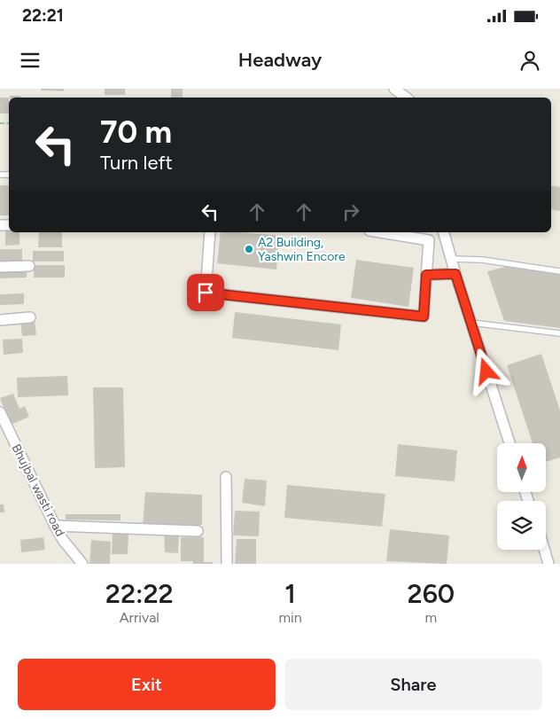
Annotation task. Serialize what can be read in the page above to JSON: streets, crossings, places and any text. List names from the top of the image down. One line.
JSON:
{"streets":{"street":["Bhujbal wasti road"]},"places":["A2 Building, Yashwin Encore"],"north":"top","page":{"status":"22:21","header":"Headway","turn":["70 m","Turn left"],"eta":["22:22","Arrival","1","min","260","m"],"buttons":["Exit","Share"]}}
